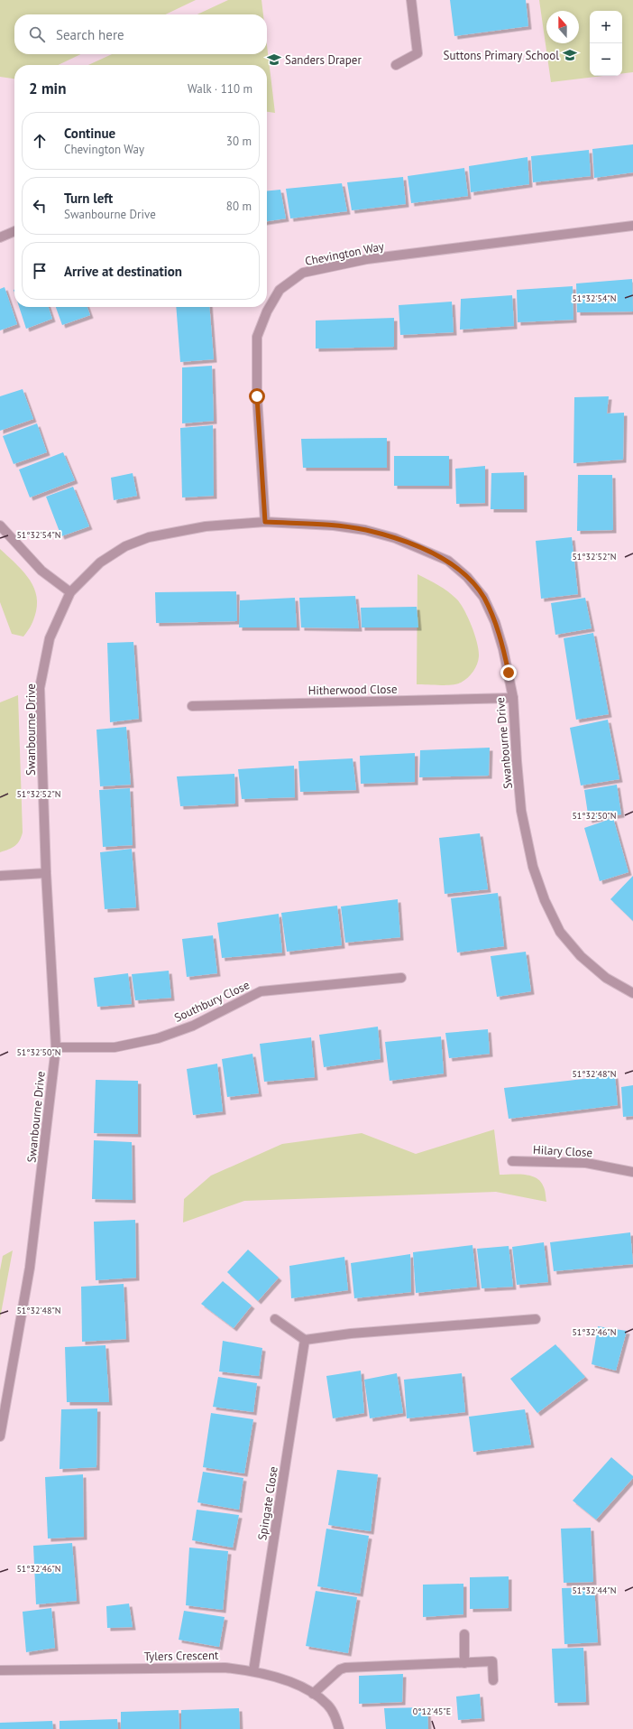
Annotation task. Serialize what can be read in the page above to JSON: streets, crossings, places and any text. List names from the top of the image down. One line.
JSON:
{"streets":{"street":["Chevington Way","Hitherwood Close","Swanbourne Drive","Southbury Close","Hilary Close","Spingate Close","Tylers Crescent"]},"crossings":[["Chevington Way","Swanbourne Drive"],["Hitherwood Close","Swanbourne Drive"],["Swanbourne Drive","Southbury Close"],["Spingate Close","Tylers Crescent"]],"places":{"school or university":["Suttons Primary School","Sanders Draper"]},"north":"top","page":{"map_buttons":["+","−"],"search":"Search here","heading":["2 min","Walk · 110 m"],"list":[["Continue","Chevington Way","30 m"],["Turn left","Swanbourne Drive","80 m"],"Arrive at destination"]},"coordinates":["51°32'54\"N","51°32'52\"N","51°32'50\"N","51°32'48\"N","51°32'46\"N","51°32'44\"N","0°12'45\"E"]}
